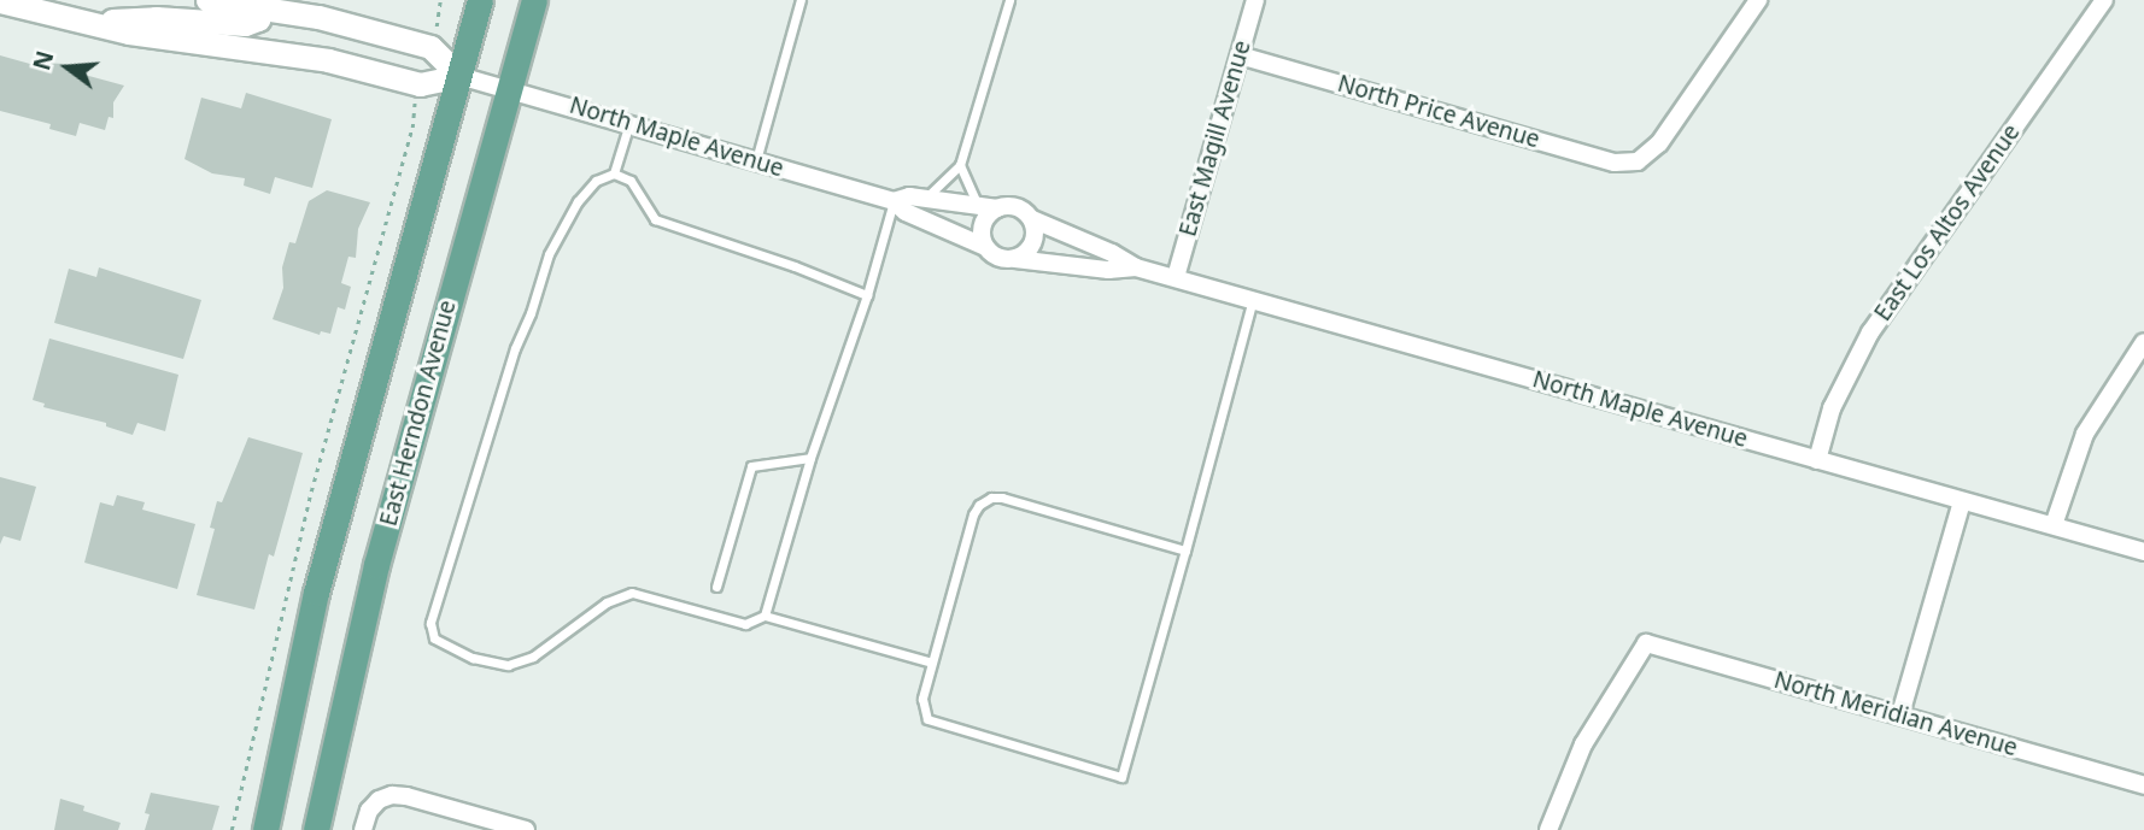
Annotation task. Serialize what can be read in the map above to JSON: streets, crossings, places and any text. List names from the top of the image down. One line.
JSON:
{"streets":{"main road":["East Herndon Avenue"],"street":["North Price Avenue","North Maple Avenue","East Magill Avenue","East Los Altos Avenue","North Meridian Avenue"]},"crossings":[["North Price Avenue","East Magill Avenue"],["North Maple Avenue","East Magill Avenue"],["North Maple Avenue","East Los Altos Avenue"],["North Maple Avenue","East Herndon Avenue"]],"north":"left"}
